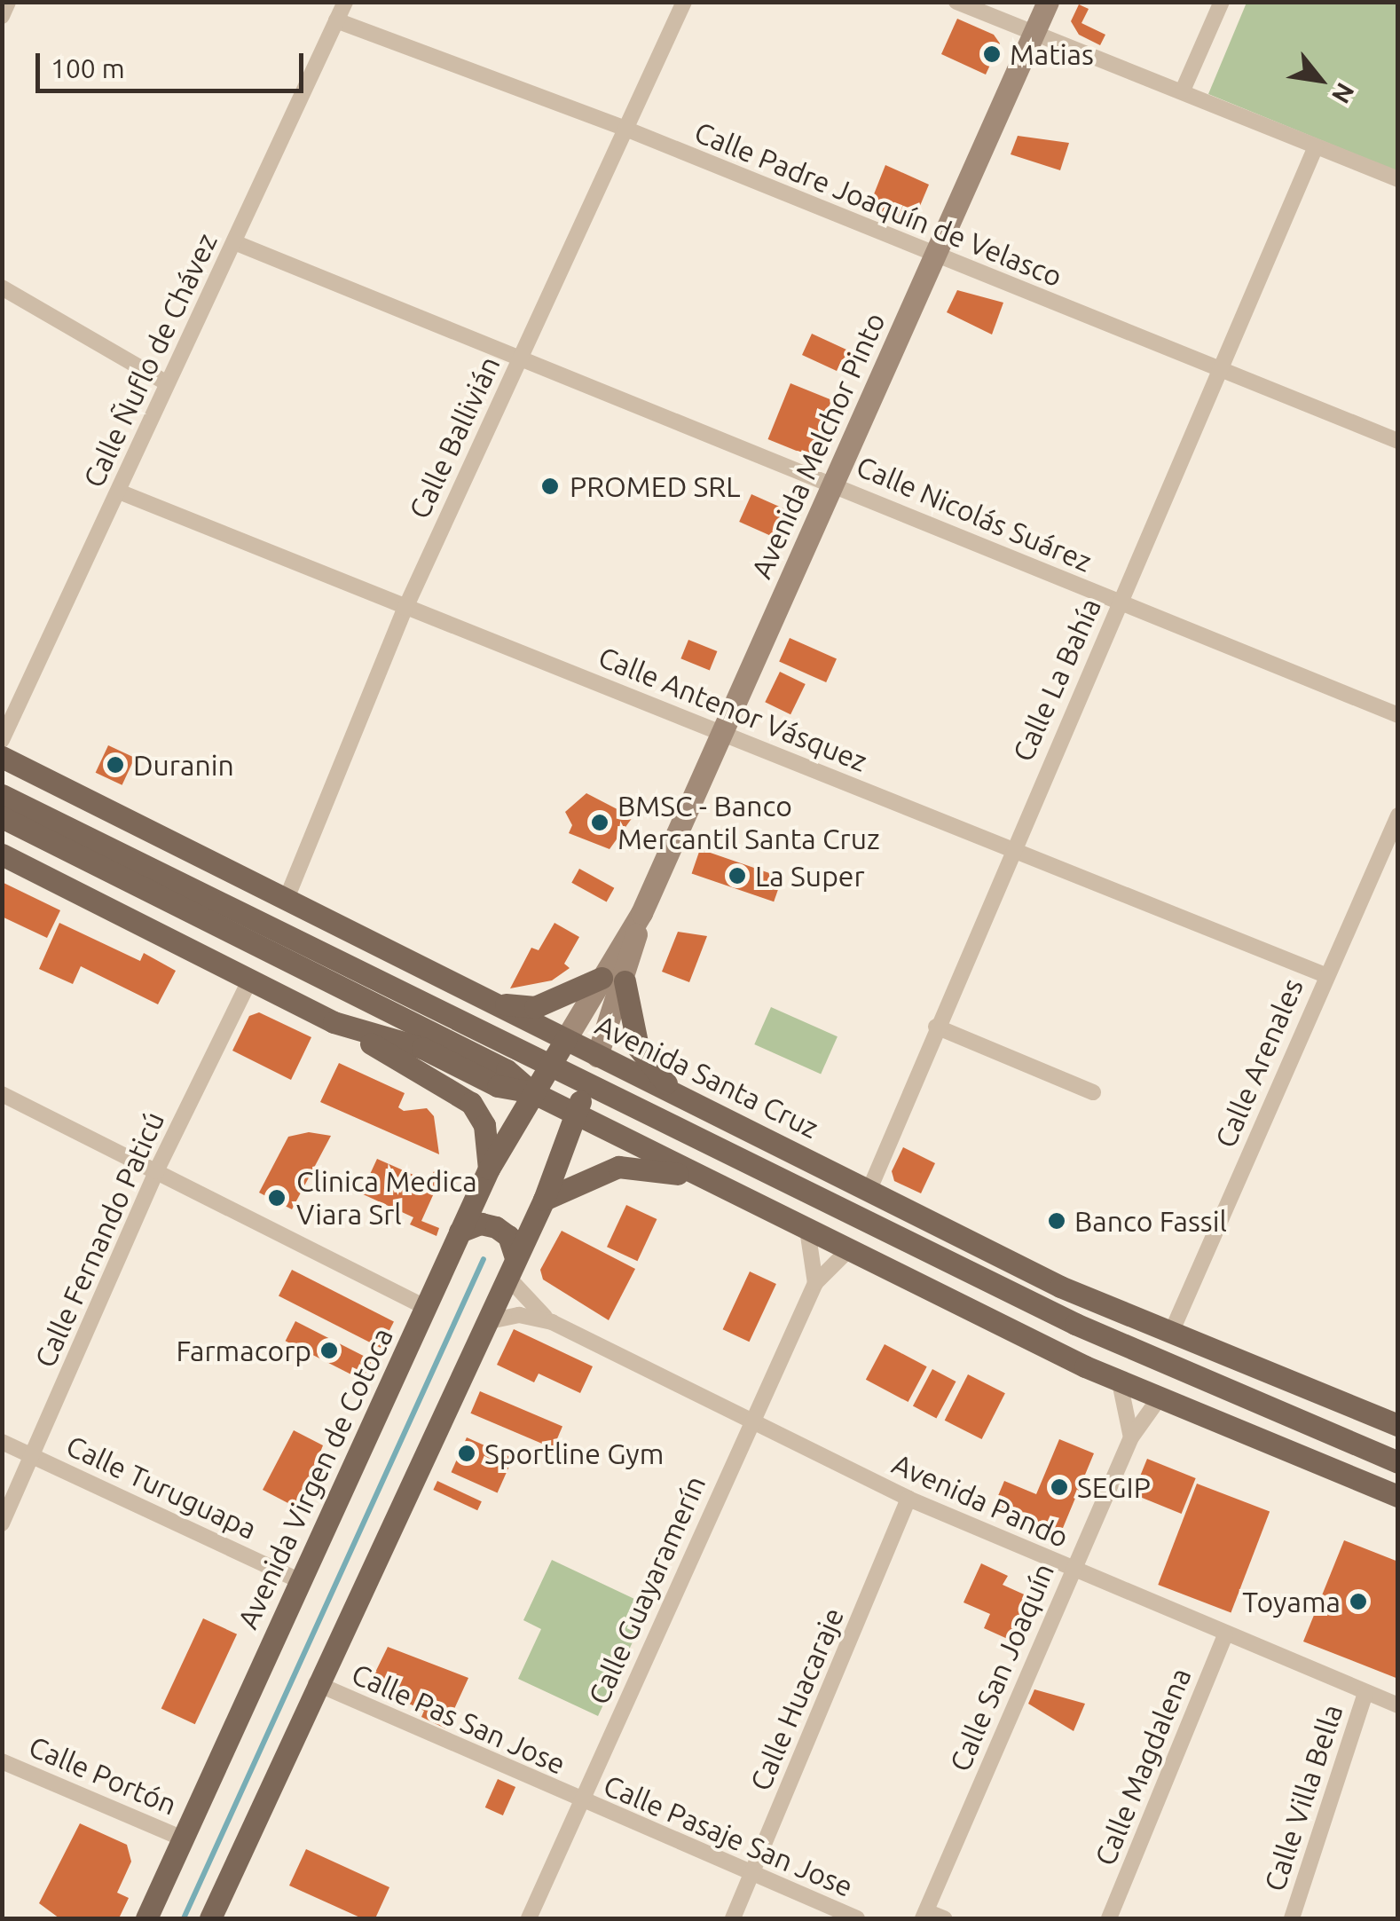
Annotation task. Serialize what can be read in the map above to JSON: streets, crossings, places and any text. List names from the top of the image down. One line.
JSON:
{"streets":{"main road":["Avenida Melchor Pinto","Avenida Santa Cruz","Avenida Virgen de Cotoca"],"street":["Calle Padre Joaquín de Velasco","Calle Ñuflo de Chávez","Calle Ballivián","Calle Nicolás Suárez","Calle La Bahía","Calle Antenor Vásquez","Calle Arenales","Calle Fernando Paticú","Calle Turuguapa","Avenida Pando","Calle Guayaramerín","Calle San Joaquín","Calle Huacaraje","Calle Pas San Jose","Calle Magdalena","Calle Portón","Calle Villa Bella","Calle Pasaje San Jose"]},"crossings":[["Calle Padre Joaquín de Velasco","Calle Ñuflo de Chávez"],["Calle Padre Joaquín de Velasco","Calle Ballivián"],["Calle Padre Joaquín de Velasco","Avenida Melchor Pinto"],["Calle Padre Joaquín de Velasco","Calle La Bahía"],["Calle Ñuflo de Chávez","Calle Nicolás Suárez"],["Calle Ñuflo de Chávez","Calle Antenor Vásquez"],["Calle Ballivián","Calle Nicolás Suárez"],["Calle Ballivián","Calle Antenor Vásquez"],["Calle Ballivián","Avenida Santa Cruz"],["Avenida Melchor Pinto","Calle Nicolás Suárez"],["Avenida Melchor Pinto","Calle Antenor Vásquez"],["Avenida Melchor Pinto","Avenida Santa Cruz"],["Avenida Melchor Pinto","Avenida Virgen de Cotoca"],["Calle Nicolás Suárez","Calle La Bahía"],["Calle La Bahía","Calle Antenor Vásquez"],["Calle La Bahía","Avenida Santa Cruz"],["Calle Antenor Vásquez","Calle Arenales"],["Calle Arenales","Avenida Santa Cruz"],["Calle Fernando Paticú","Calle Turuguapa"],["Avenida Virgen de Cotoca","Calle Turuguapa"],["Avenida Virgen de Cotoca","Calle Portón"],["Avenida Pando","Calle Guayaramerín"],["Avenida Pando","Calle San Joaquín"],["Avenida Pando","Calle Huacaraje"],["Avenida Pando","Calle Magdalena"],["Avenida Pando","Calle Villa Bella"],["Calle Guayaramerín","Calle Pas San Jose"],["Calle Guayaramerín","Calle Pasaje San Jose"],["Calle Huacaraje","Calle Pasaje San Jose"],["Calle Pas San Jose","Calle Pasaje San Jose"]],"places":["Matias","PROMED SRL","Duranin","BMSC - Banco Mercantil Santa Cruz","La Super","Clinica Medica Viara Srl","Banco Fassil","Farmacorp","Sportline Gym","SEGIP","Toyama"],"scale_bar":"100 m","north":"bottom right"}
